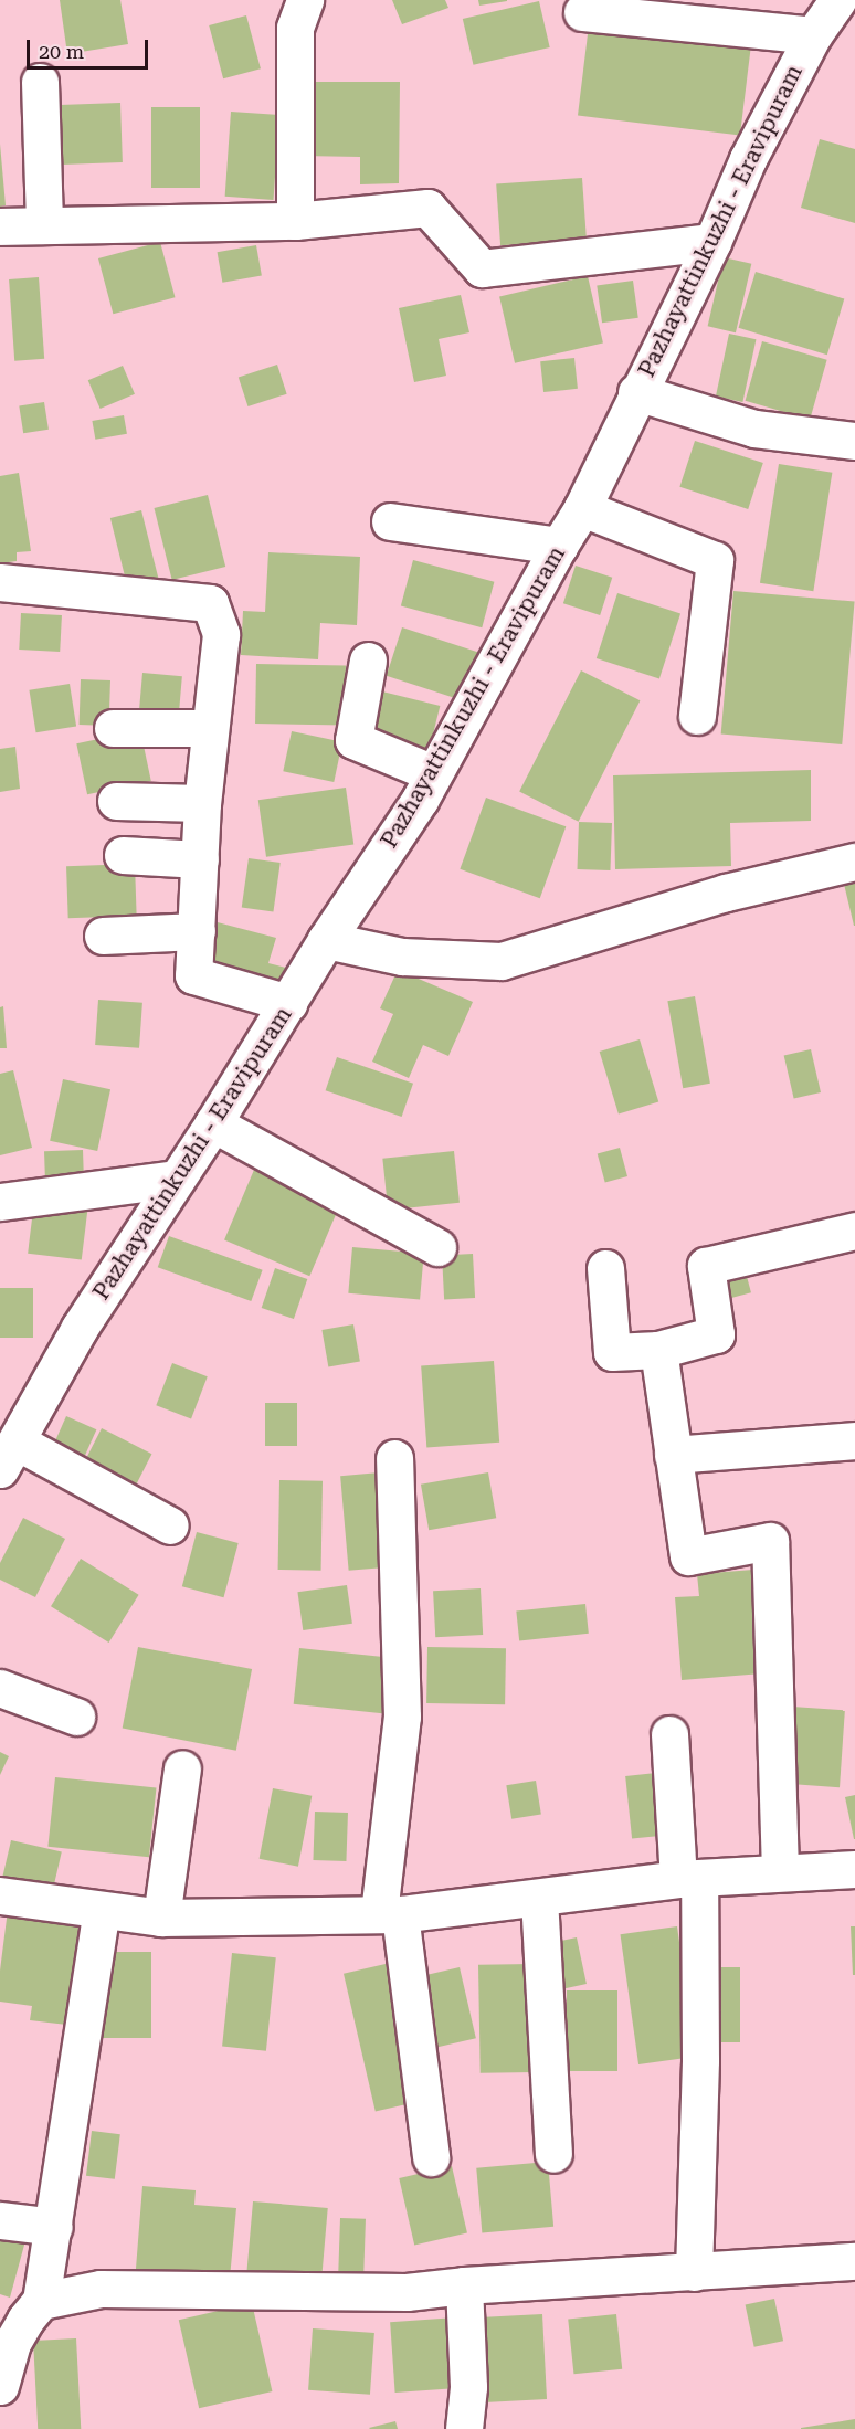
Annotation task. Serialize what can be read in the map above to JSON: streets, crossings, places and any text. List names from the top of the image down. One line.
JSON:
{"streets":{"street":["Pazhayattinkuzhi - Eravipuram"]},"scale_bar":"20 m"}
